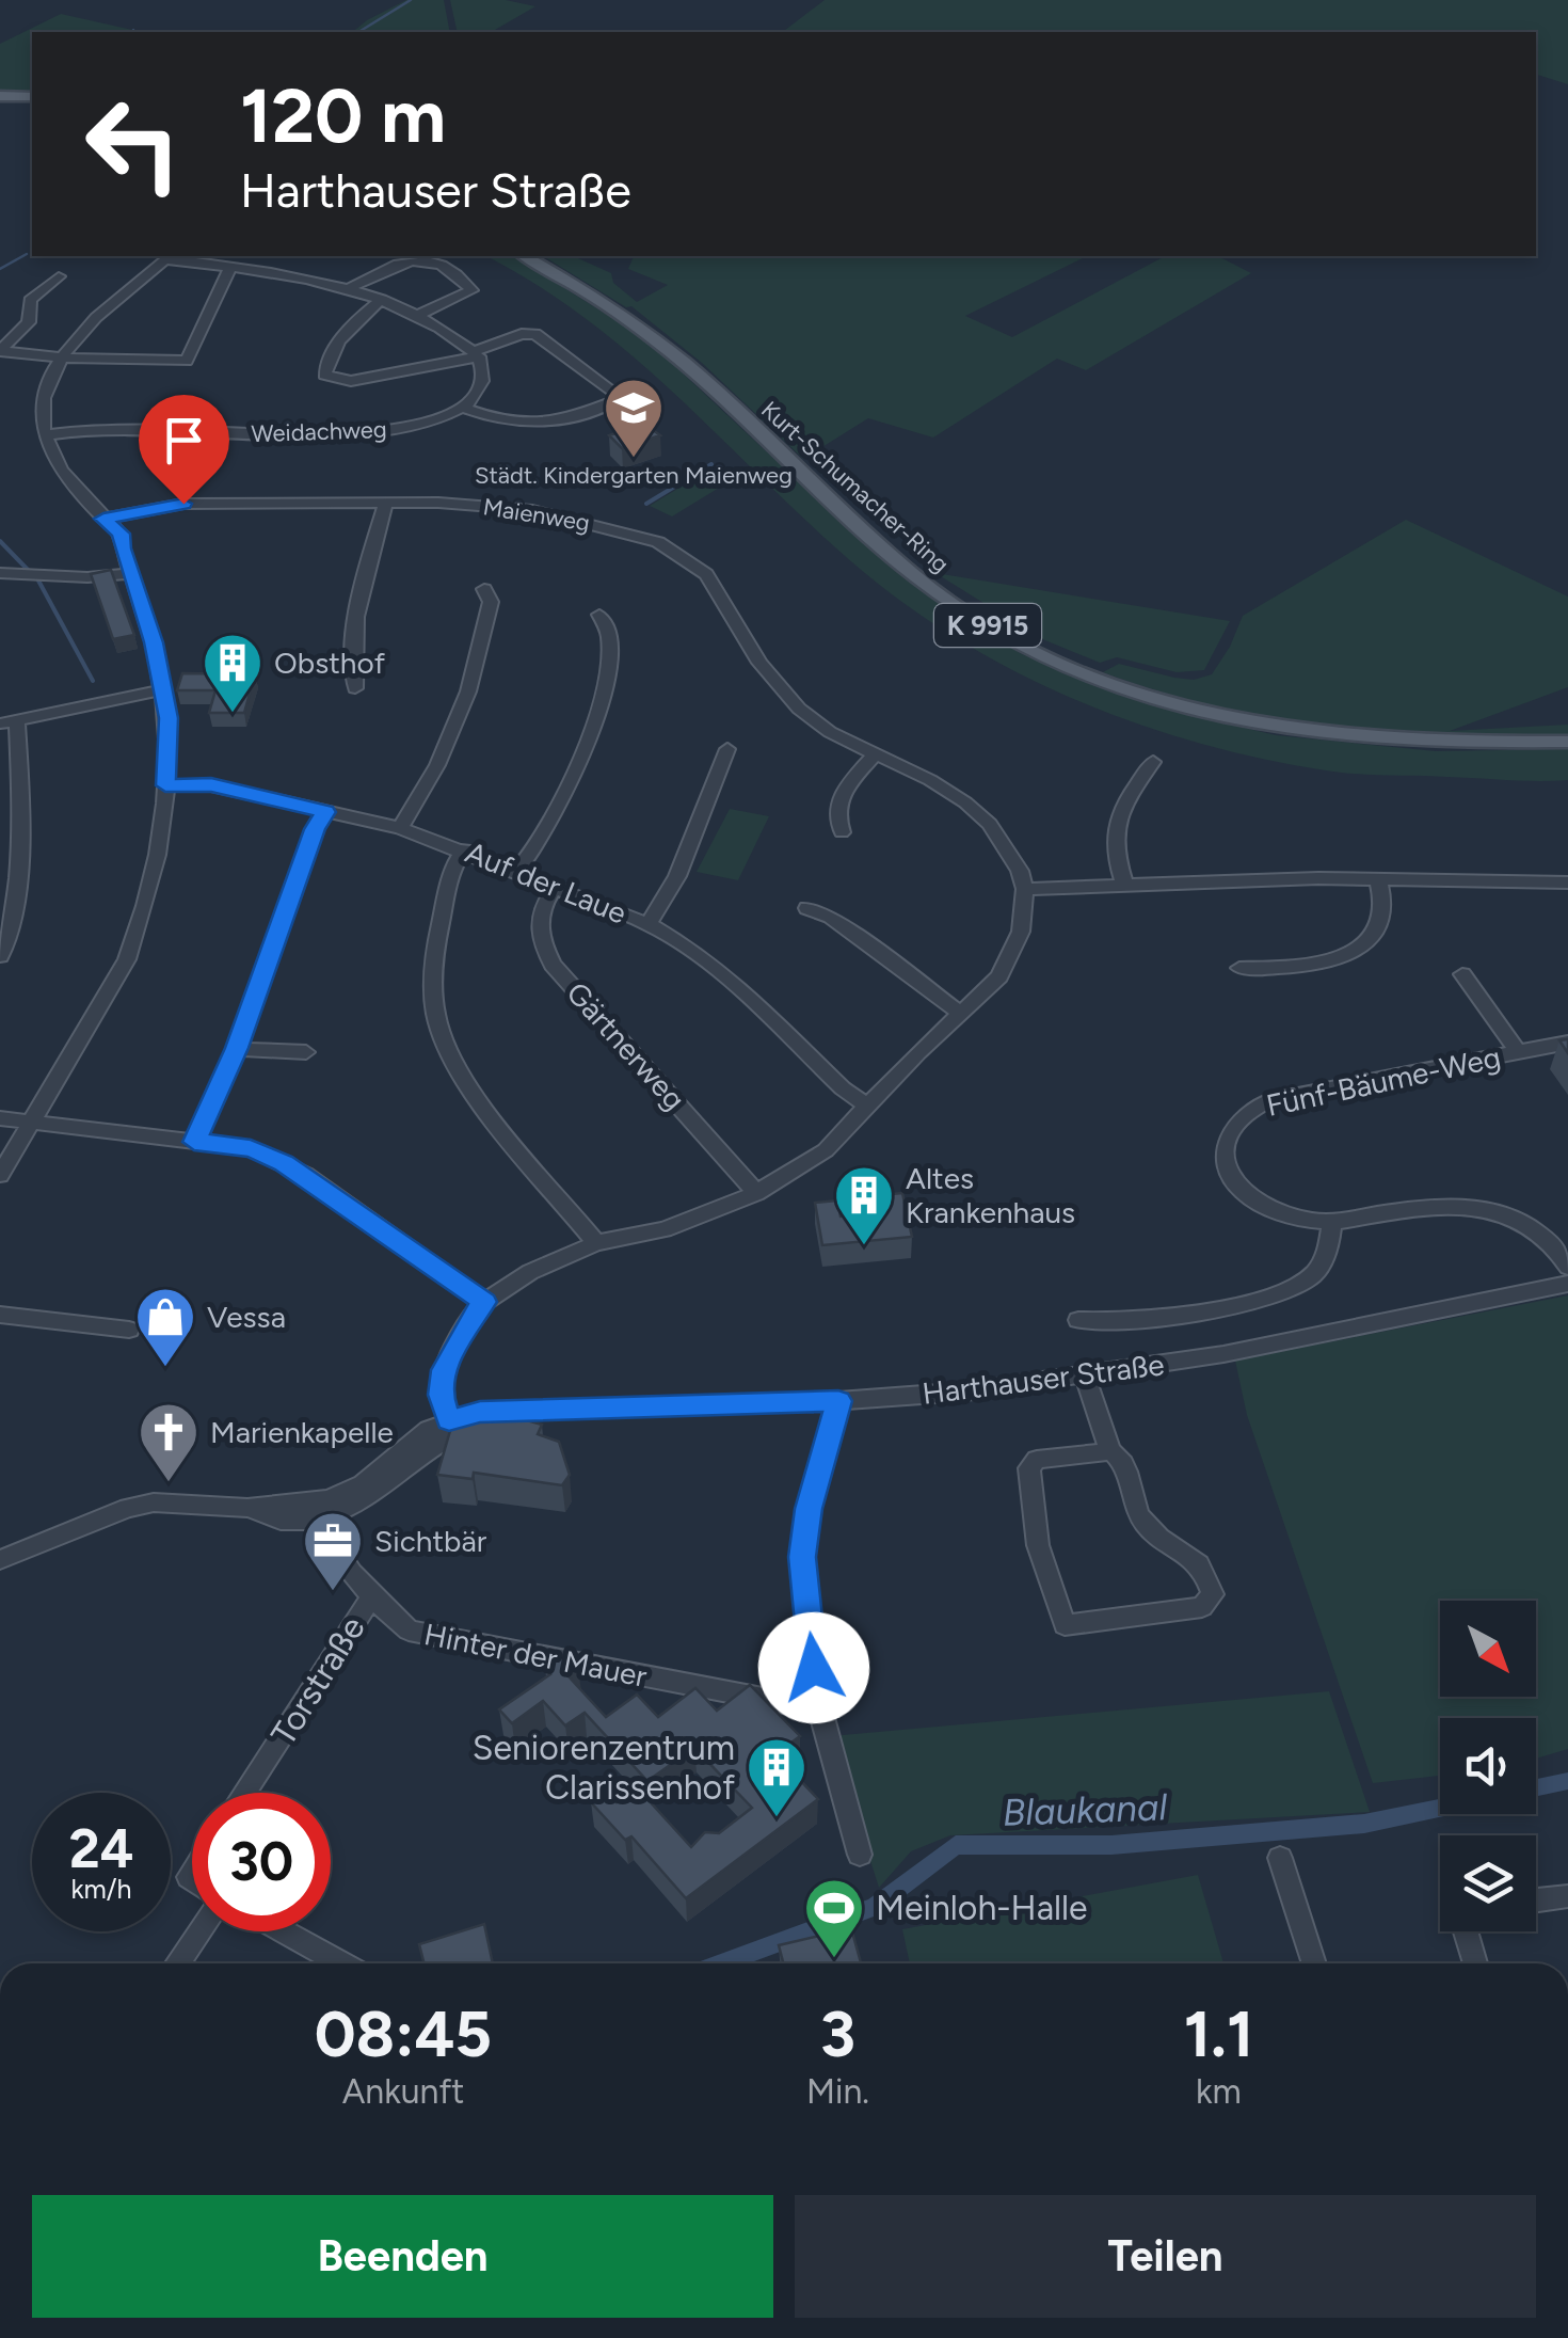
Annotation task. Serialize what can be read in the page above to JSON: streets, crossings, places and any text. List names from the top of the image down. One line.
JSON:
{"streets":{"main road":["Kurt-Schumacher-Ring","K 9915"],"street":["Weidachweg","Maienweg","Auf der Laue","Gärtnerweg","Fünf-Bäume-Weg","Harthauser Straße","Hinter der Mauer","Torstraße"]},"crossings":[["Auf der Laue","Gärtnerweg"],["Harthauser Straße","Hinter der Mauer"],["Hinter der Mauer","Torstraße"]],"water":["Blaukanal"],"places":{"school or university":["Städt. Kindergarten Maienweg"],"building":["Obsthof","Altes Krankenhaus","Seniorenzentrum Clarissenhof"],"shop":["Vessa"],"church":["Marienkapelle"],"office":["Sichtbär"],"sports":["Meinloh-Halle"]},"north":"bottom right","page":{"turn":["120 m","Harthauser Straße"],"speed":"24 km/h","limit":"30","eta":["08:45","Ankunft","3","Min.","1.1","km"],"buttons":["Beenden","Teilen"]}}
